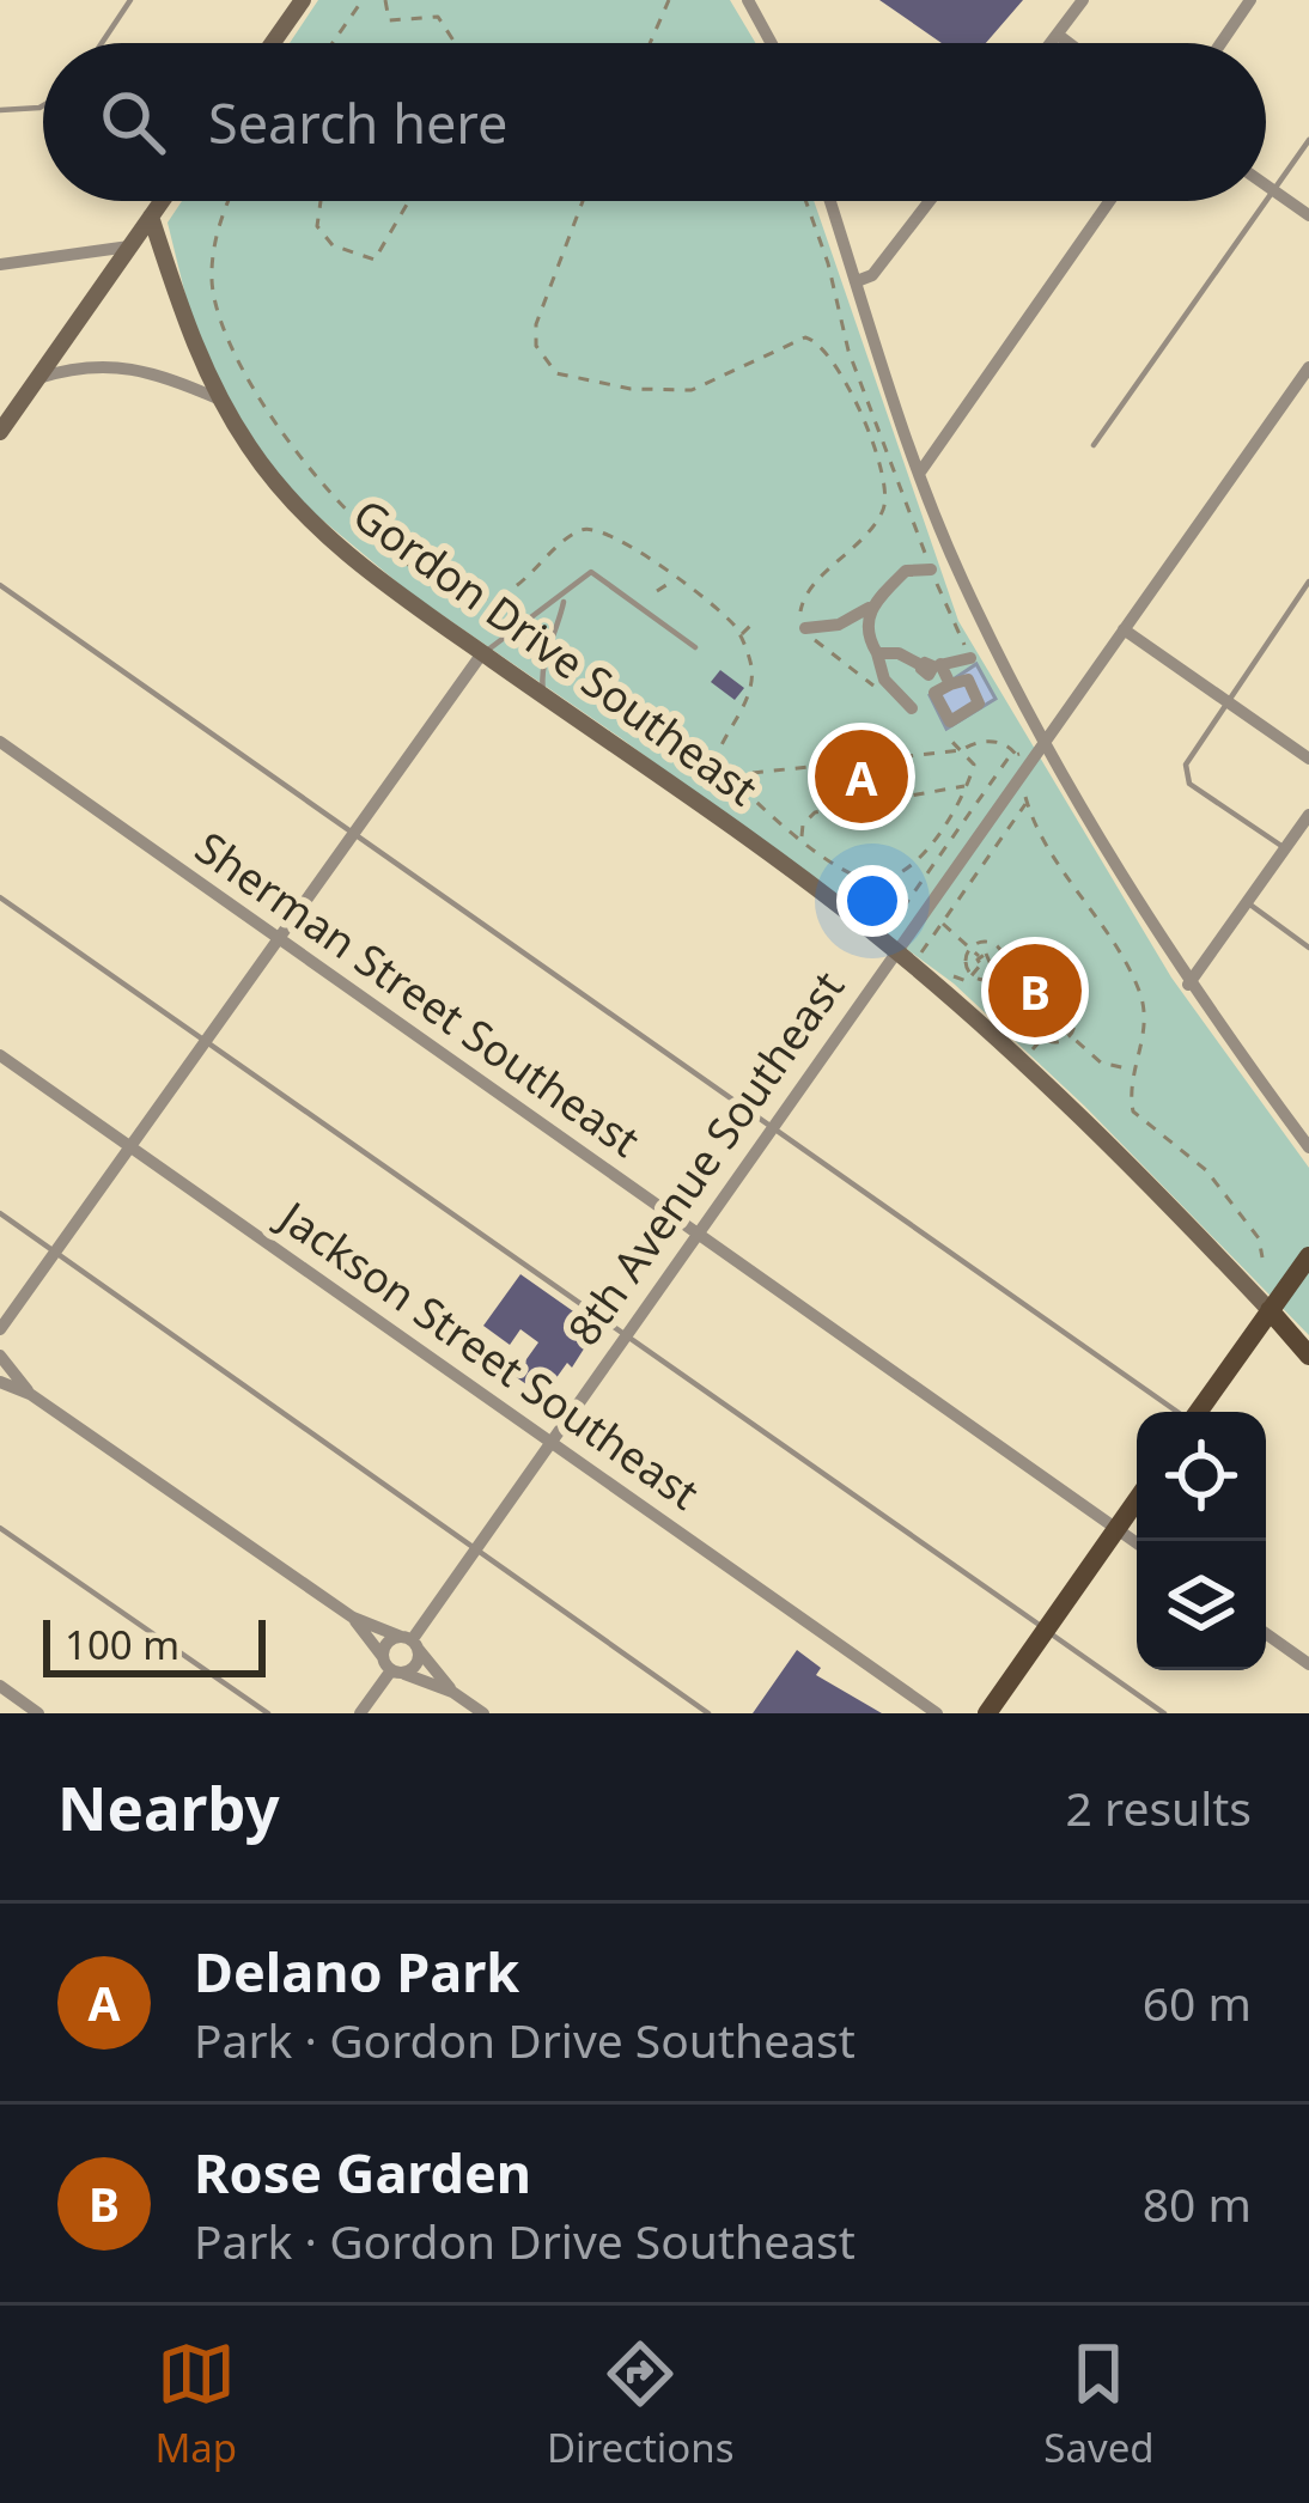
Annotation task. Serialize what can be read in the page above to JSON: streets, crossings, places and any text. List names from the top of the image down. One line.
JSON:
{"streets":{"main road":["Gordon Drive Southeast"],"street":["Sherman Street Southeast","8th Avenue Southeast","Jackson Street Southeast"]},"crossings":[["Gordon Drive Southeast","8th Avenue Southeast"],["Sherman Street Southeast","8th Avenue Southeast"],["8th Avenue Southeast","Jackson Street Southeast"]],"scale_bar":"100 m","page":{"search":"Search here","pins":["A","B"],"scale":"100 m","heading":["Nearby","2 results"],"list":[{"mark":"A","name":"Delano Park","note":"Park · Gordon Drive Southeast","value":"60 m"},{"mark":"B","name":"Rose Garden","note":"Park · Gordon Drive Southeast","value":"80 m"}],"nav":["Map","Directions","Saved"]}}
